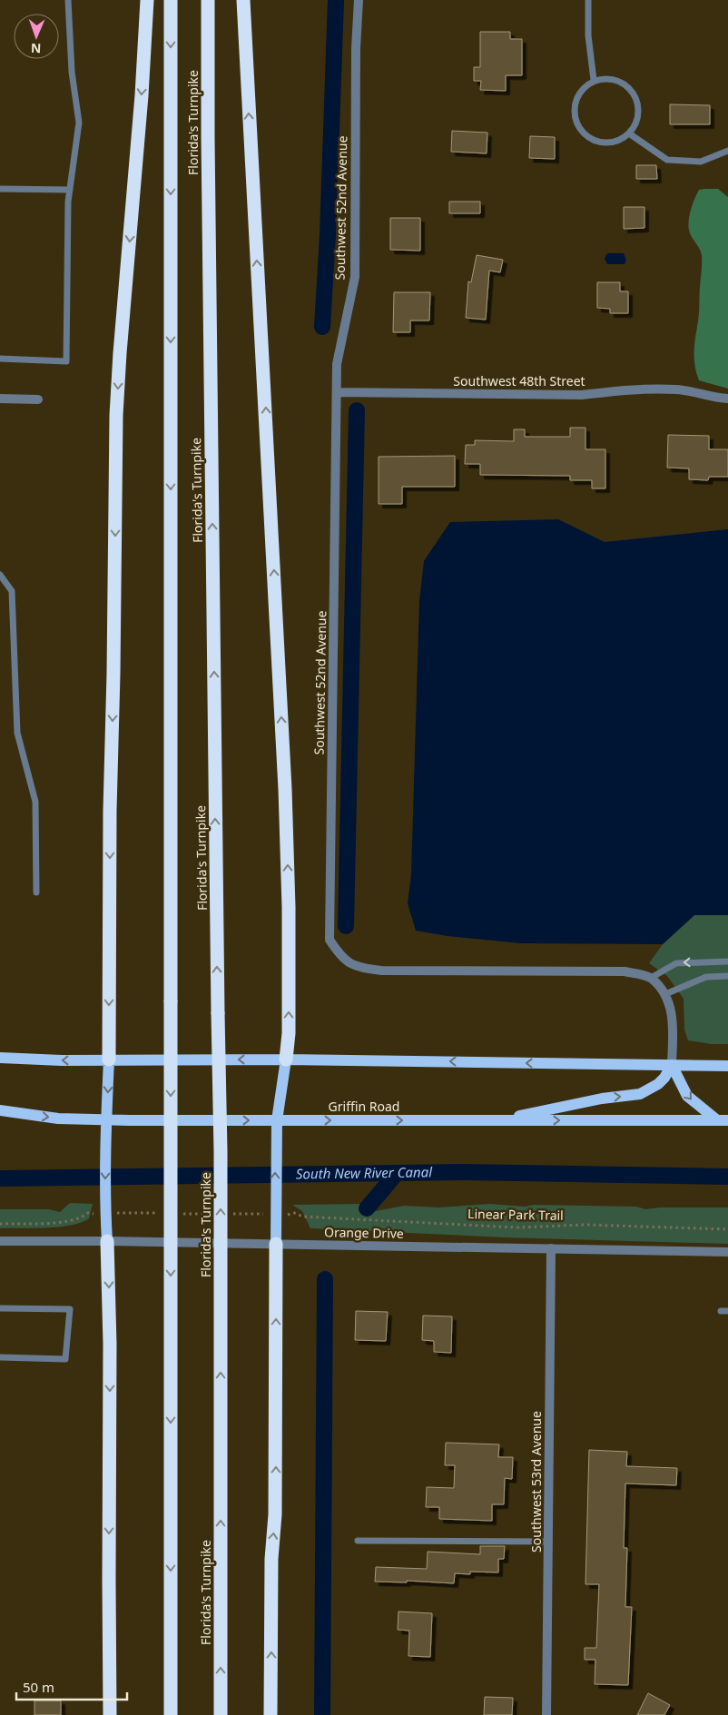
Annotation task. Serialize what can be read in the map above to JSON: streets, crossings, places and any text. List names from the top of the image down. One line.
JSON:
{"streets":{"highway":["Florida's Turnpike"],"main road":["Griffin Road"],"street":["Southwest 52nd Avenue","Southwest 48th Street","Orange Drive","Southwest 53rd Avenue"],"path":["Linear Park Trail"]},"crossings":[["Southwest 52nd Avenue","Southwest 48th Street"],["Orange Drive","Southwest 53rd Avenue"]],"water":["South New River Canal"],"scale_bar":"50 m","north":"bottom"}
